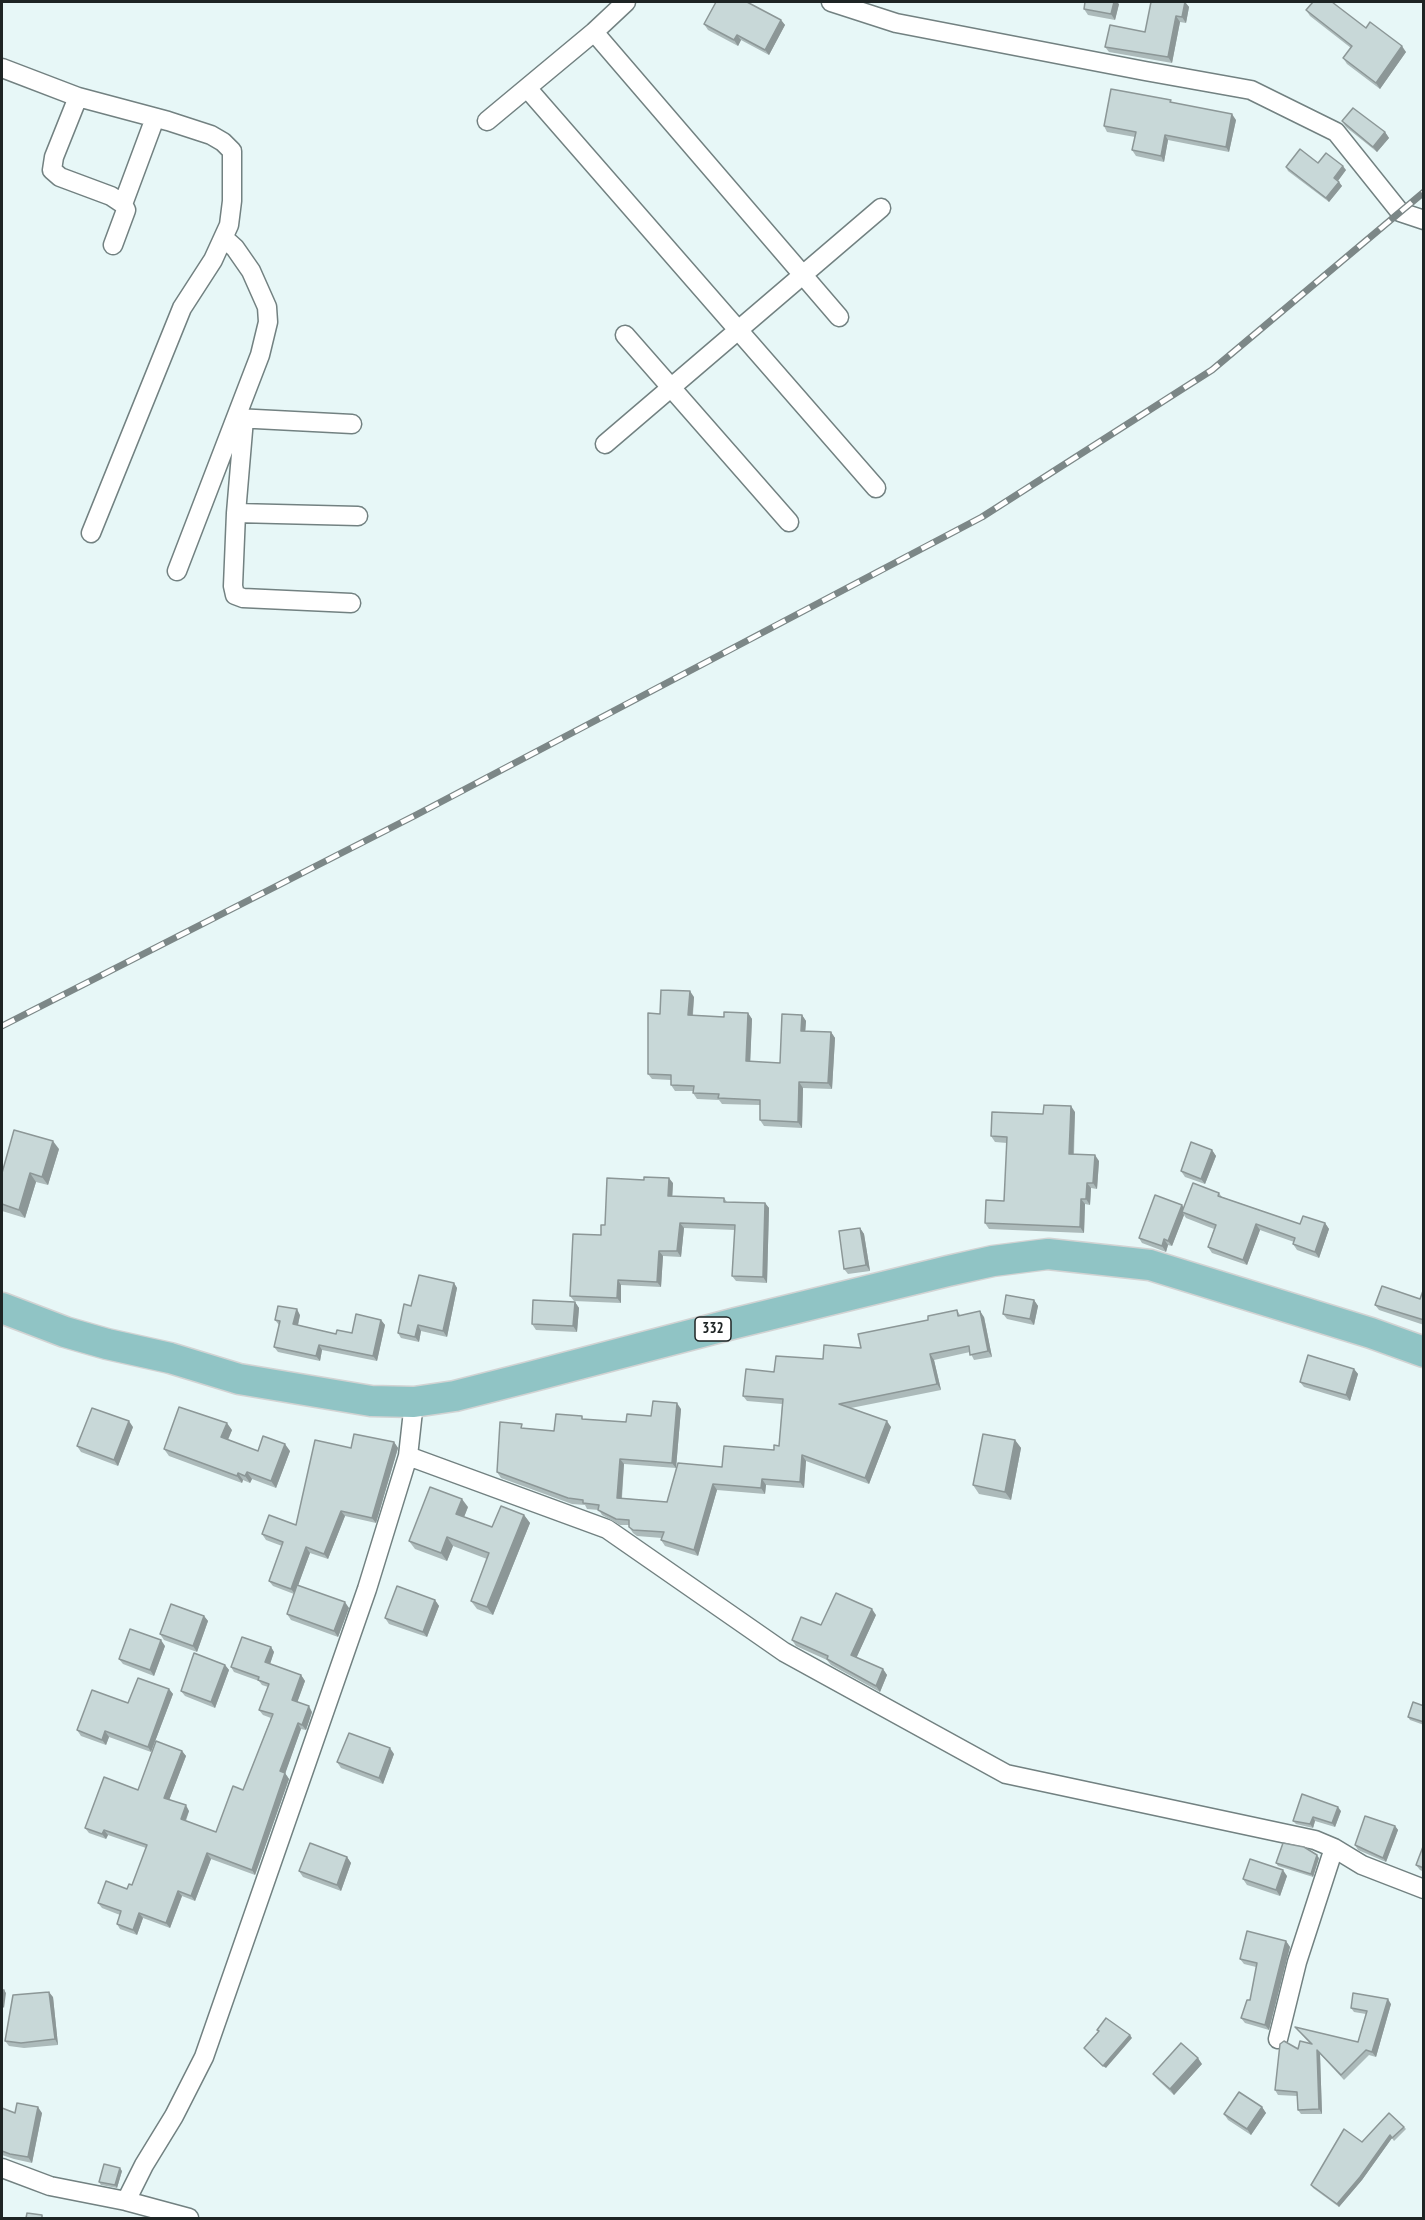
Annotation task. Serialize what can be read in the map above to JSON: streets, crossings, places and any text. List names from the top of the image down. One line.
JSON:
{"streets":{"main road":["332"]}}
